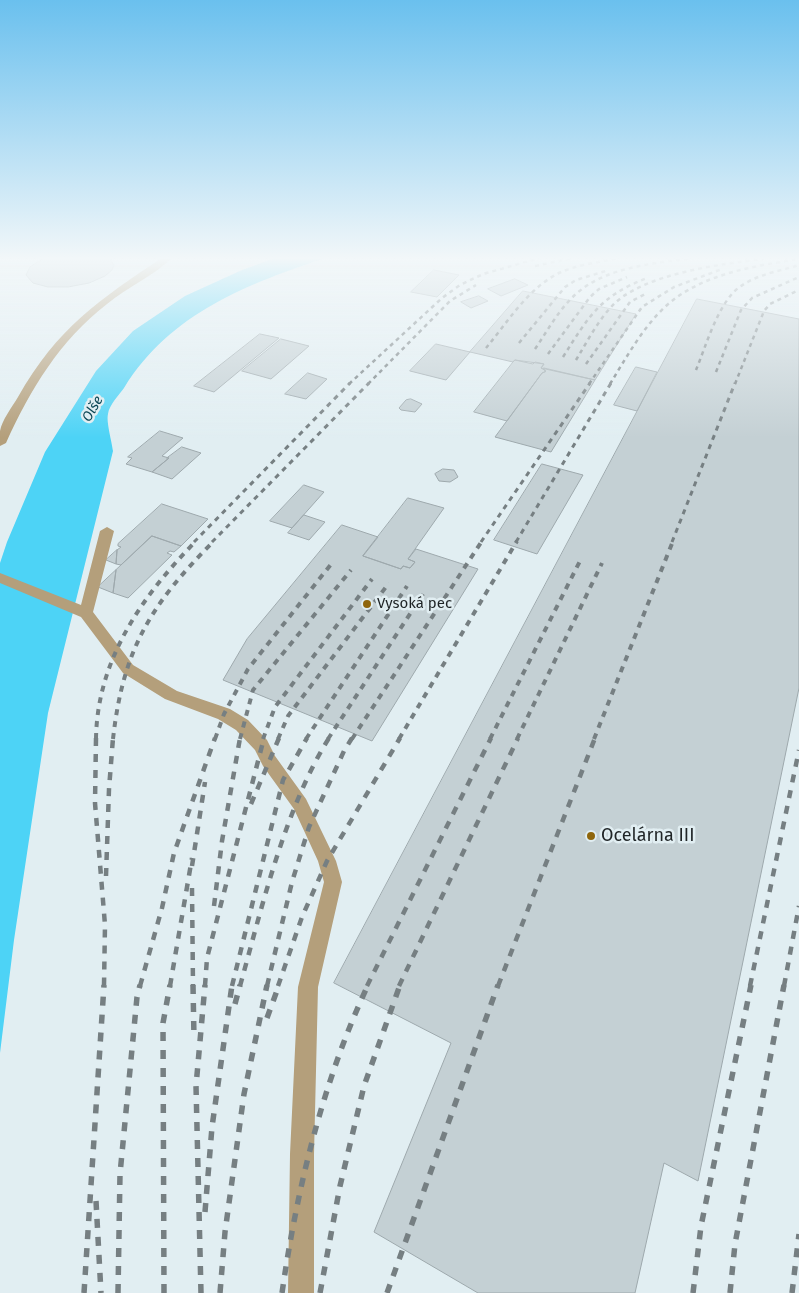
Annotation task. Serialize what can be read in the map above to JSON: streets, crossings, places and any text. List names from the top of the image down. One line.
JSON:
{"water":["Olše"],"places":["Vysoká pec","Ocelárna III"]}
